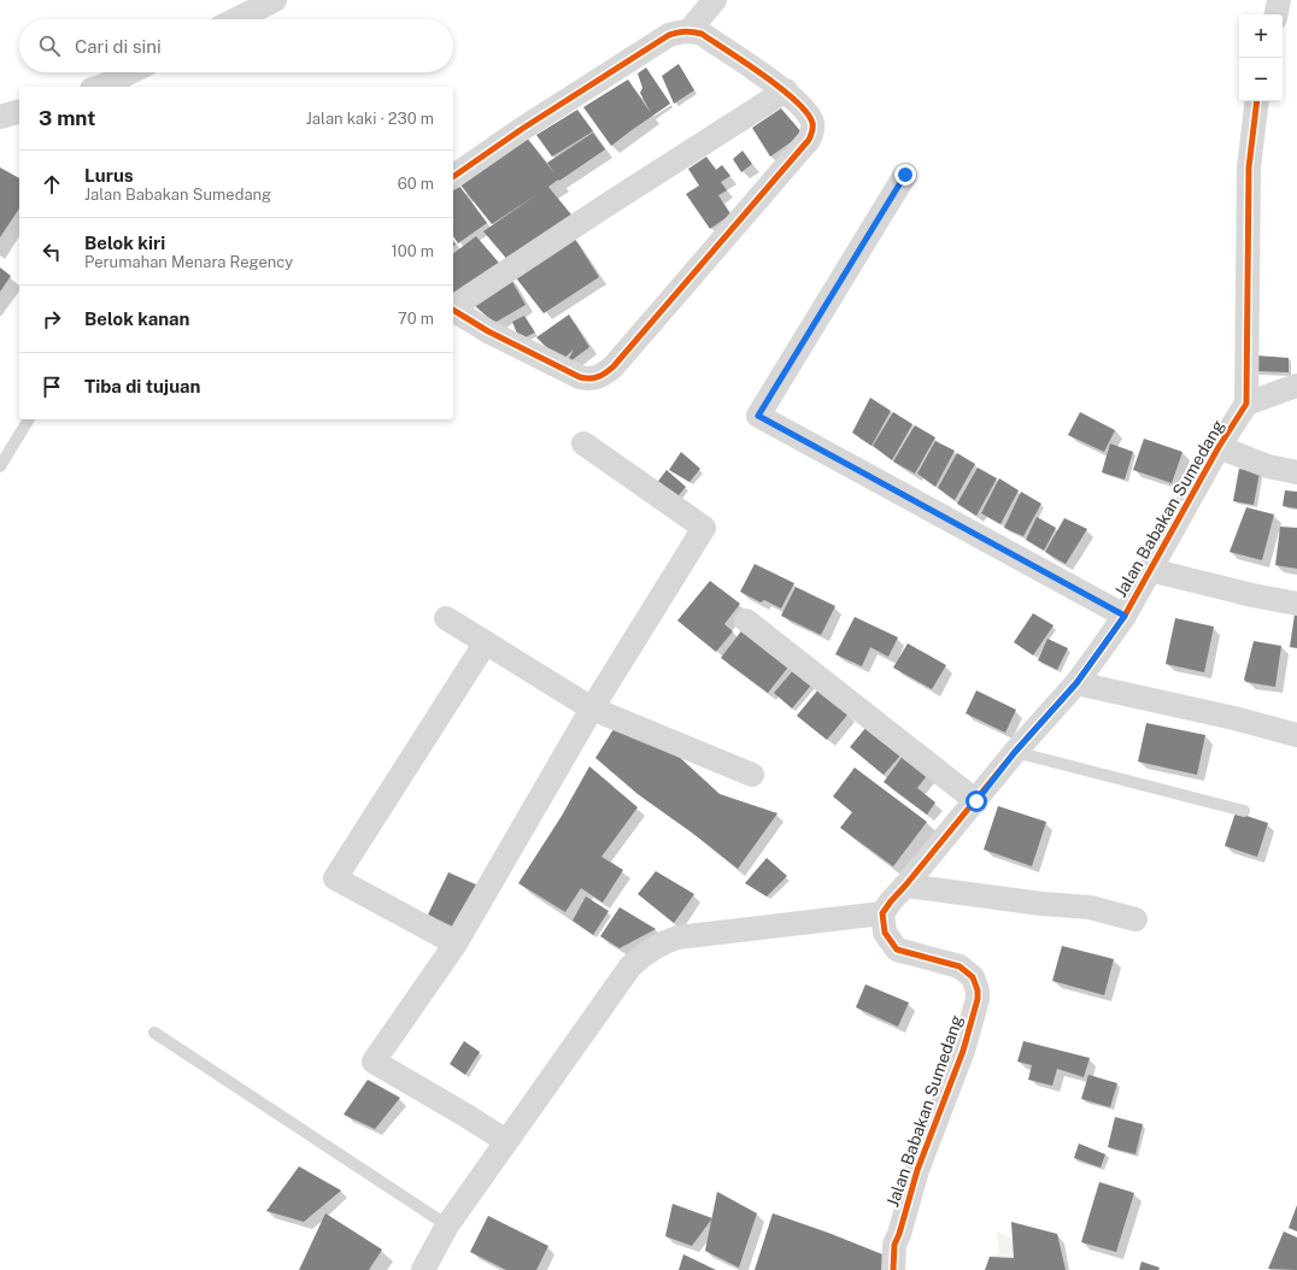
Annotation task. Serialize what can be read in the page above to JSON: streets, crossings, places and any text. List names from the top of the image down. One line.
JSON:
{"streets":{"street":["Jalan Babakan Sumedang"]},"page":{"map_buttons":["+","−"],"search":"Cari di sini","heading":["3 mnt","Jalan kaki · 230 m"],"list":[["Lurus","Jalan Babakan Sumedang","60 m"],["Belok kiri","Perumahan Menara Regency","100 m"],["Belok kanan","70 m"],"Tiba di tujuan"]}}
